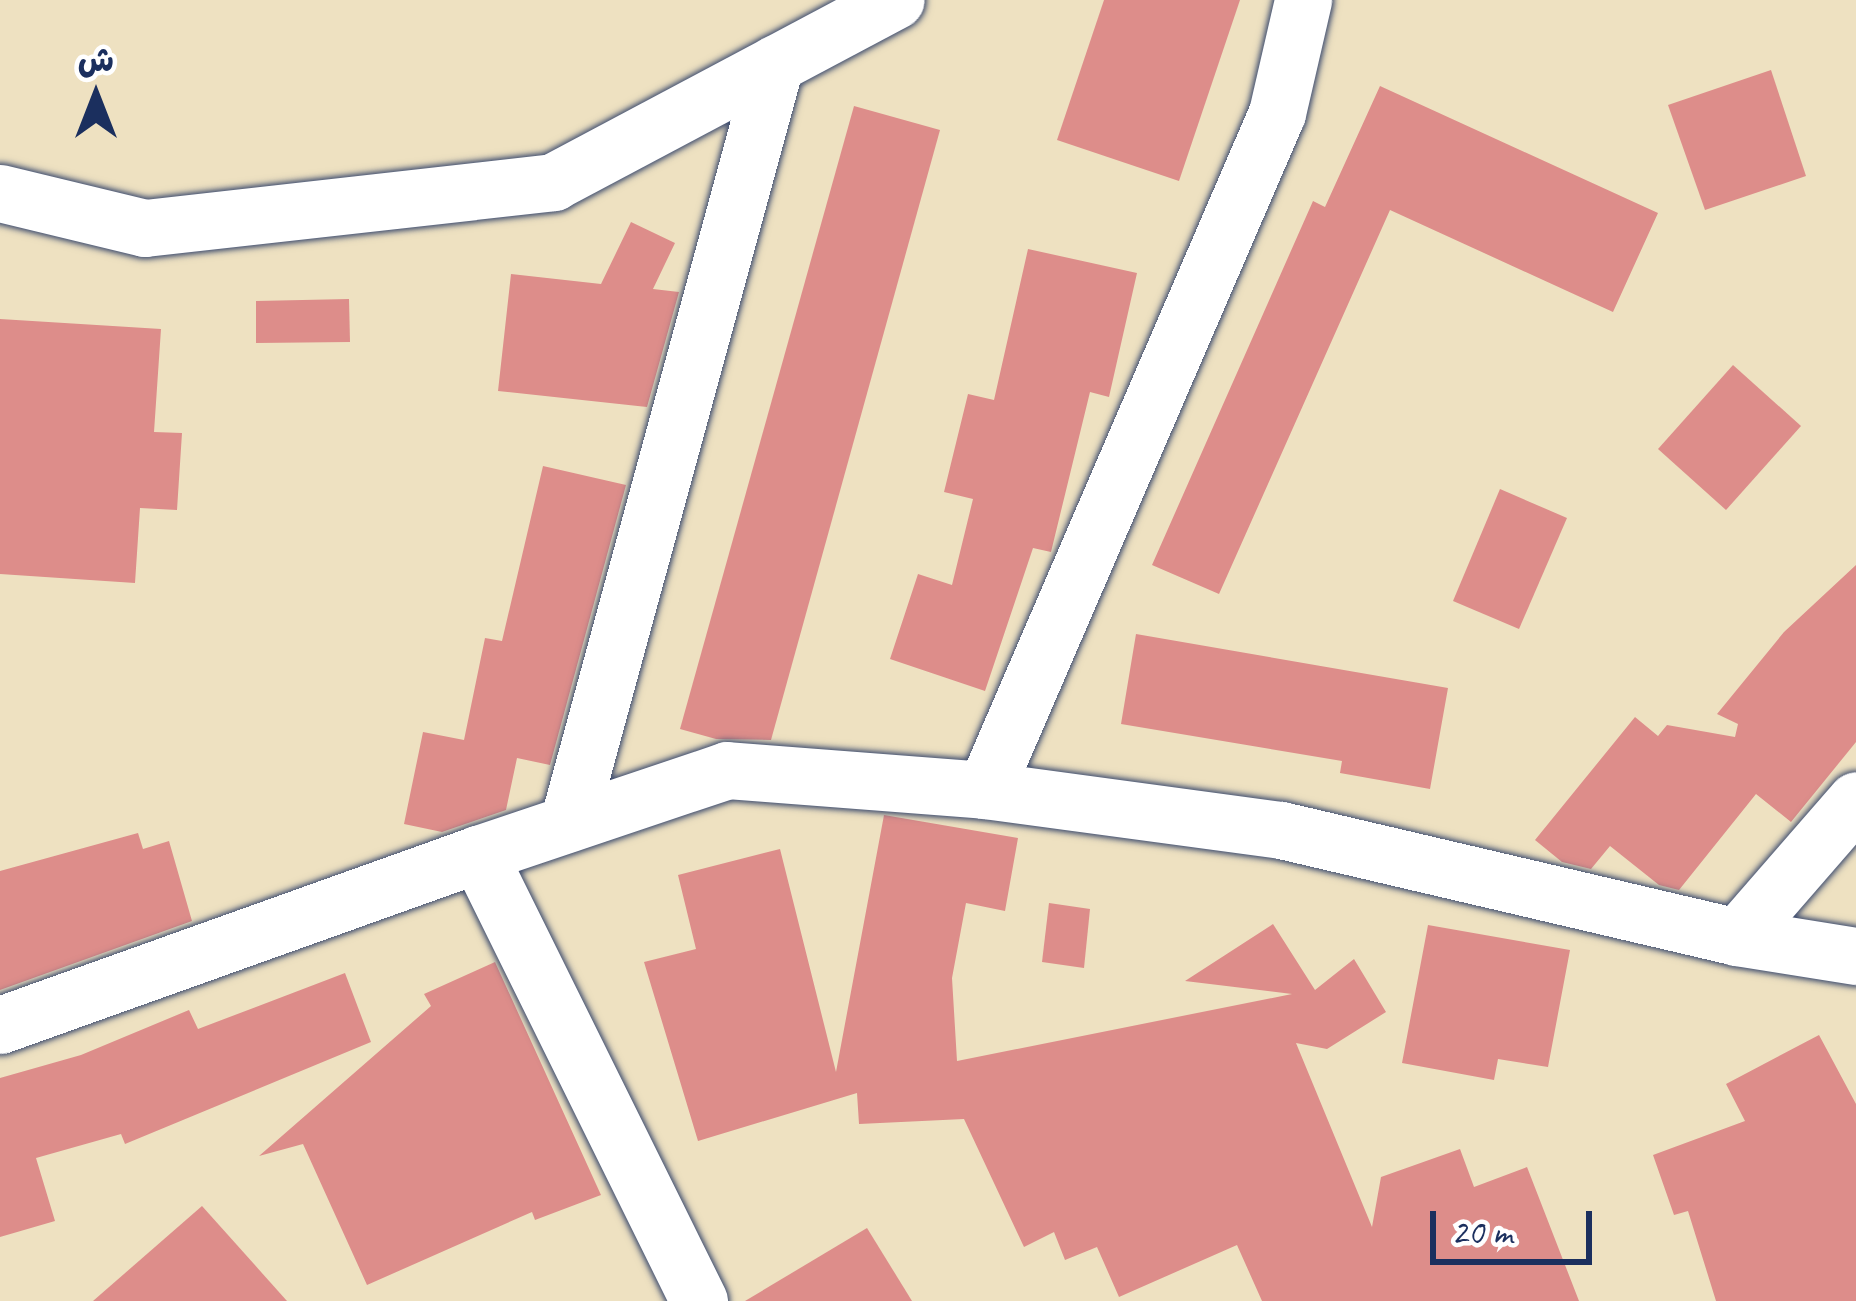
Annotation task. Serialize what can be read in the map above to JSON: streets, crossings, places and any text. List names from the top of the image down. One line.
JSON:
{"scale_bar":"20 m","north":"top"}
